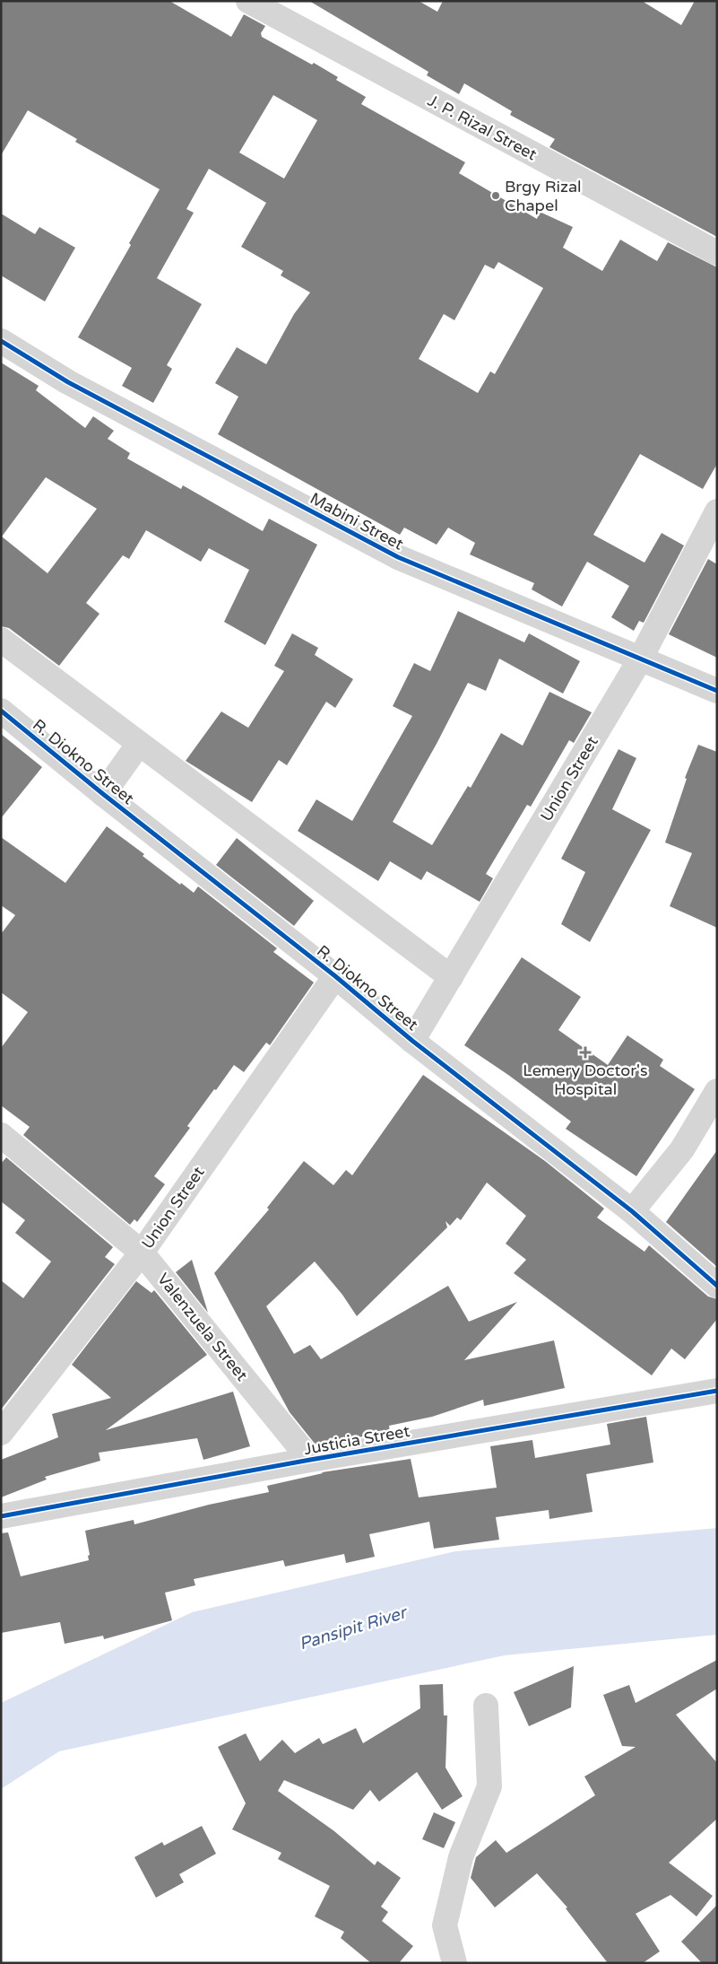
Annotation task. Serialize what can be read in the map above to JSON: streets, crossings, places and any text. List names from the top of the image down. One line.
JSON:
{"streets":{"street":["J. P. Rizal Street","Mabini Street","R. Diokno Street","Union Street","Valenzuela Street","Justicia Street"]},"crossings":[["Mabini Street","Union Street"],["R. Diokno Street","Union Street"],["Union Street","Valenzuela Street"],["Valenzuela Street","Justicia Street"]],"water":["Pansipit River"],"places":{"other":["Brgy Rizal Chapel"],"health":["Lemery Doctor's Hospital"]}}
